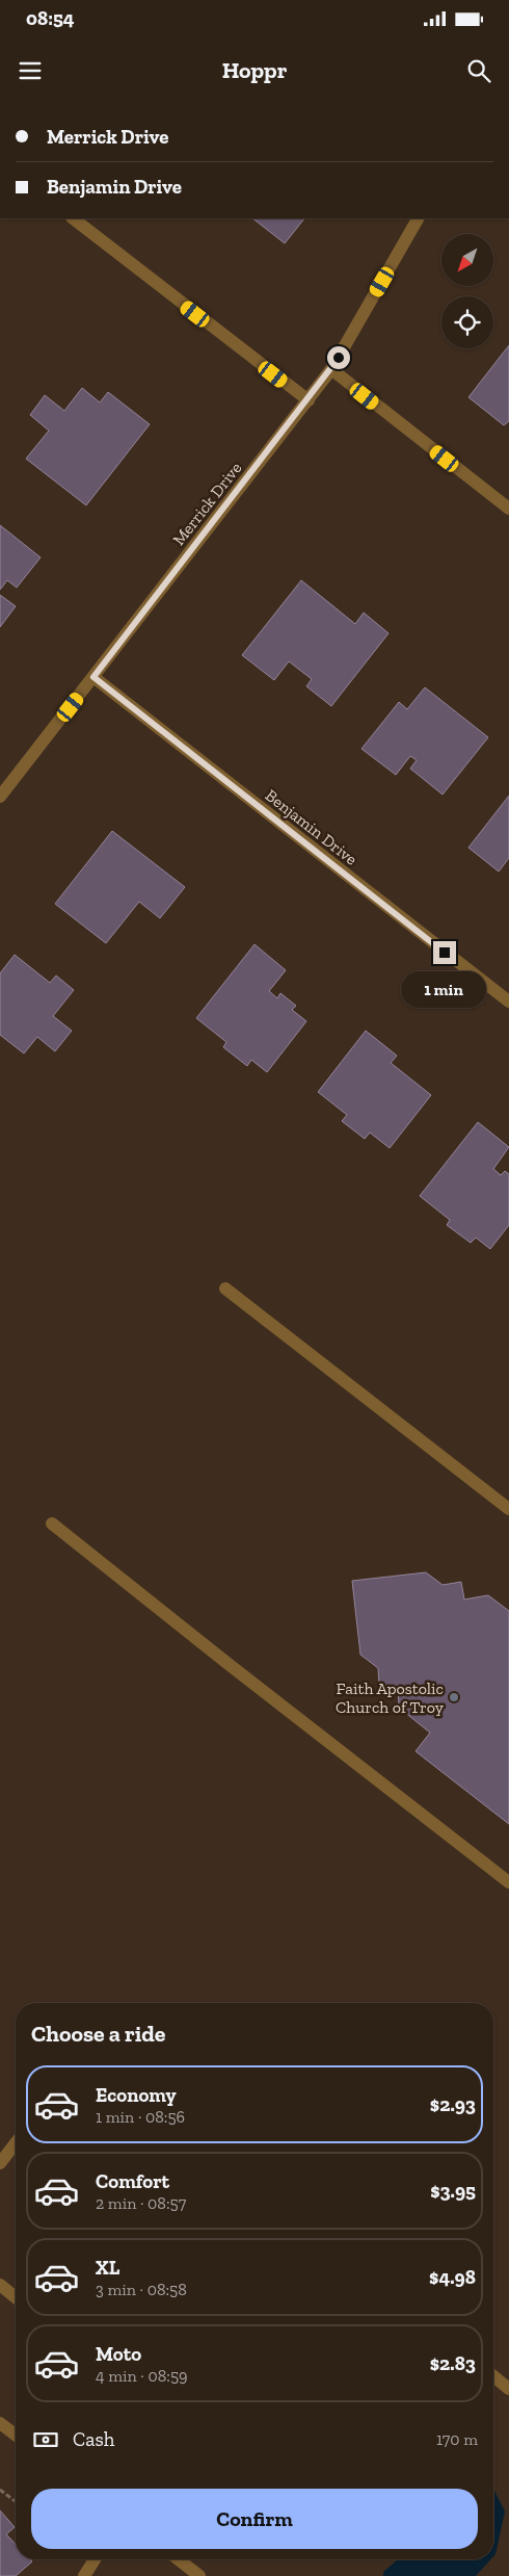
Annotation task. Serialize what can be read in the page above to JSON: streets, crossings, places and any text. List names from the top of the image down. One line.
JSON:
{"streets":{"street":["Merrick Drive","Benjamin Drive"]},"crossings":[["Merrick Drive","Benjamin Drive"]],"places":["Faith Apostolic Church of Troy"],"north":"bottom left","page":{"status":"08:54","header":"Hoppr","banner":["Merrick Drive","Benjamin Drive"],"bubble":"1 min","heading":"Choose a ride","list":[{"name":"Economy","note":"1 min · 08:56","value":"$2.93"},{"name":"Comfort","note":"2 min · 08:57","value":"$3.95"},{"name":"XL","note":"3 min · 08:58","value":"$4.98"},{"name":"Moto","note":"4 min · 08:59","value":"$2.83"}],"pay":["Cash","170 m"],"buttons":"Confirm"}}
